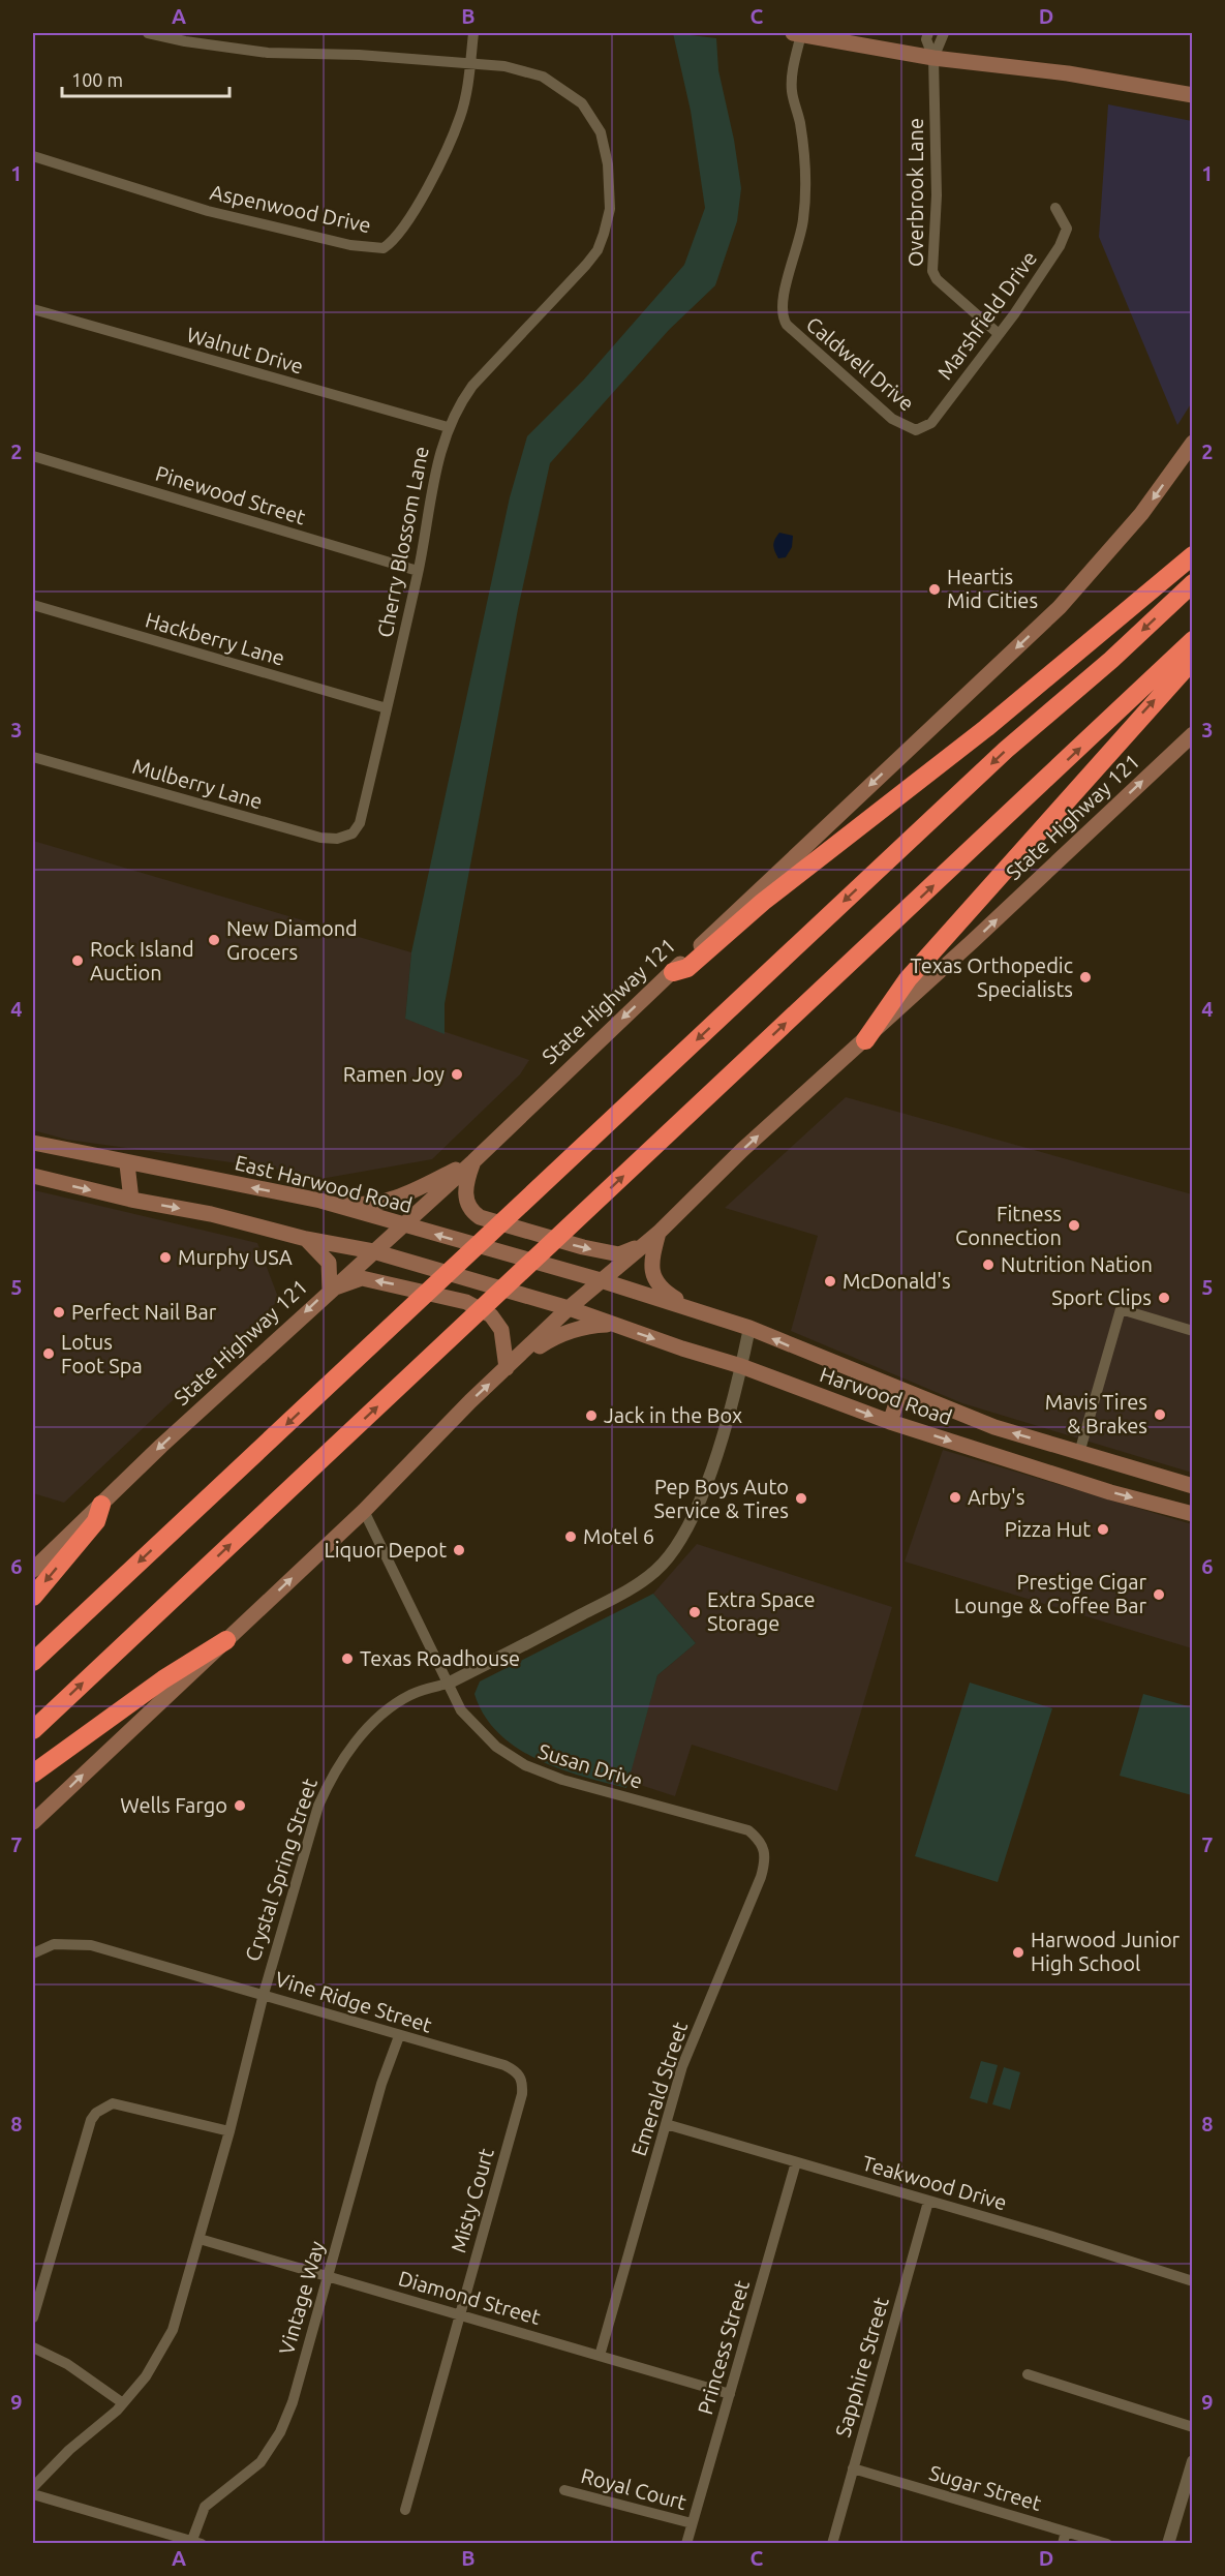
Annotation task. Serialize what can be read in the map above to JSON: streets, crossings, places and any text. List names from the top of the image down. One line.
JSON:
{"streets":{"main road":["State Highway 121","East Harwood Road","Harwood Road"],"street":["Overbrook Lane","Aspenwood Drive","Marshfield Drive","Walnut Drive","Caldwell Drive","Pinewood Street","Cherry Blossom Lane","Hackberry Lane","Mulberry Lane","Susan Drive","Crystal Spring Street","Vine Ridge Street","Emerald Street","Teakwood Drive","Misty Court","Vintage Way","Diamond Street","Princess Street","Sapphire Street","Sugar Street","Royal Court"]},"crossings":[["Overbrook Lane","Marshfield Drive"],["Aspenwood Drive","Cherry Blossom Lane"],["Marshfield Drive","Caldwell Drive"],["Walnut Drive","Cherry Blossom Lane"],["Pinewood Street","Cherry Blossom Lane"],["Cherry Blossom Lane","Hackberry Lane"],["Cherry Blossom Lane","Mulberry Lane"],["State Highway 121","East Harwood Road"],["State Highway 121","Harwood Road"],["State Highway 121","Susan Drive"],["East Harwood Road","Harwood Road"],["Harwood Road","Crystal Spring Street"],["Susan Drive","Crystal Spring Street"],["Susan Drive","Emerald Street"],["Crystal Spring Street","Vine Ridge Street"],["Crystal Spring Street","Diamond Street"],["Vine Ridge Street","Misty Court"],["Vine Ridge Street","Vintage Way"],["Emerald Street","Teakwood Drive"],["Emerald Street","Diamond Street"],["Teakwood Drive","Princess Street"],["Teakwood Drive","Sapphire Street"],["Misty Court","Diamond Street"],["Vintage Way","Diamond Street"],["Diamond Street","Princess Street"],["Princess Street","Royal Court"],["Sapphire Street","Sugar Street"]],"places":["Heartis Mid Cities","New Diamond Grocers","Rock Island Auction","Texas Orthopedic Specialists","Ramen Joy","Fitness Connection","Murphy USA","Nutrition Nation","McDonald's","Sport Clips","Perfect Nail Bar","Lotus Foot Spa","Mavis Tires & Brakes","Jack in the Box","Arby's","Pep Boys Auto Service & Tires","Pizza Hut","Motel 6","Liquor Depot","Prestige Cigar Lounge & Coffee Bar","Extra Space Storage","Texas Roadhouse","Wells Fargo","Harwood Junior High School"],"scale_bar":"100 m","grid":{"columns":["A","B","C","D"],"rows":["1","2","3","4","5","6","7","8","9"]}}
